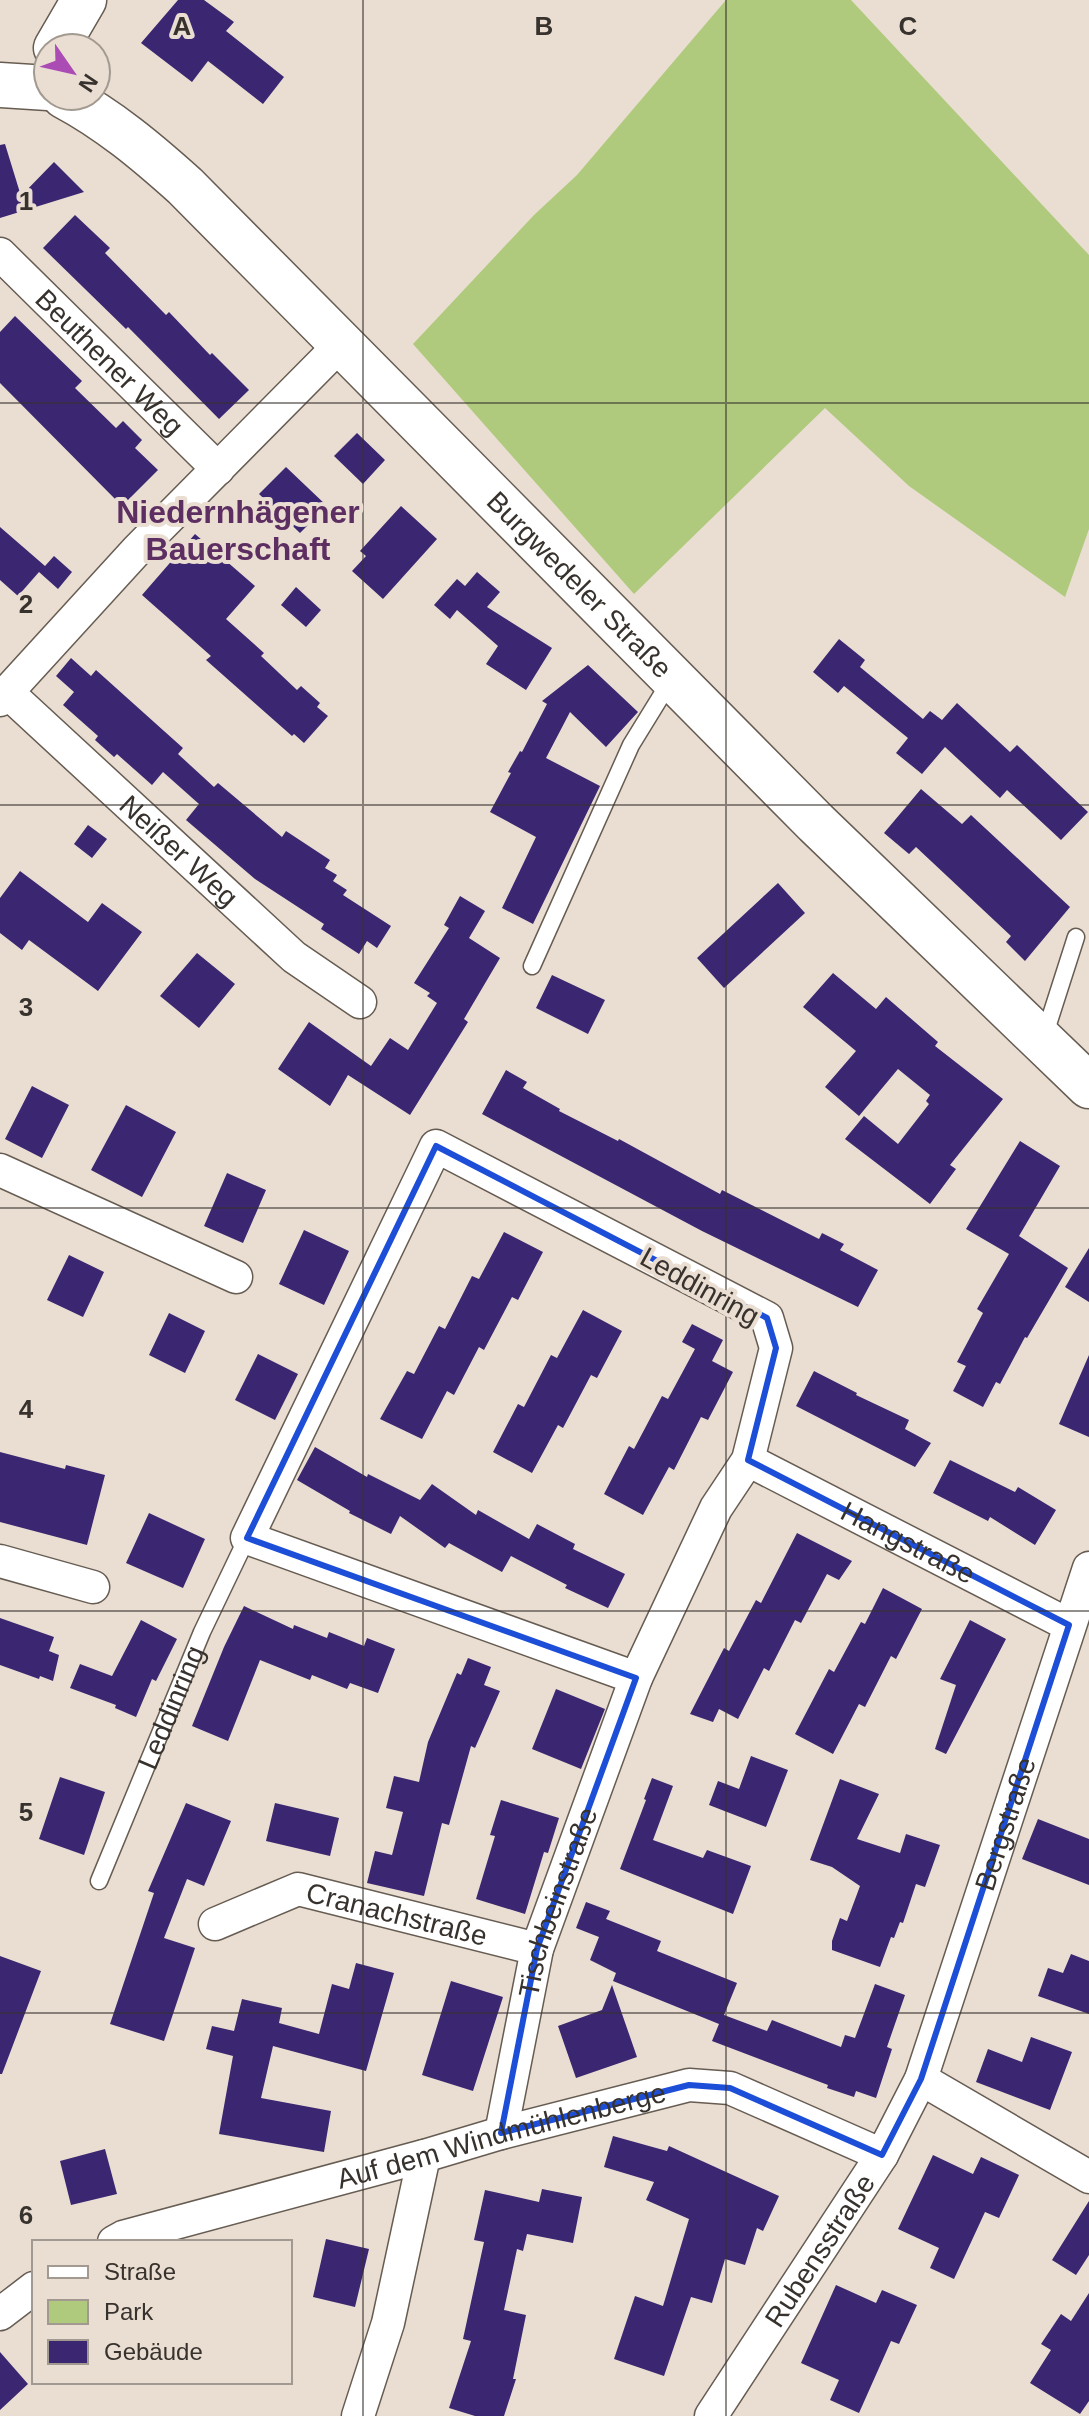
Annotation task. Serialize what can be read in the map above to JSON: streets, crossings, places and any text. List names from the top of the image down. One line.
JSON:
{"streets":{"main road":["Burgwedeler Straße"],"street":["Beuthener Weg","Neißer Weg","Leddinring","Hangstraße","Bergstraße","Tischbeinstraße","Cranachstraße","Auf dem Windmühlenberge","Rubensstraße"]},"crossings":[["Leddinring","Hangstraße"],["Leddinring","Tischbeinstraße"],["Hangstraße","Bergstraße"],["Bergstraße","Rubensstraße"],["Tischbeinstraße","Cranachstraße"],["Tischbeinstraße","Auf dem Windmühlenberge"],["Auf dem Windmühlenberge","Rubensstraße"]],"districts":["Niedernhägener Bauerschaft"],"legend":["Straße","Park","Gebäude"],"north":"bottom right","grid":{"columns":["A","B","C"],"rows":["1","2","3","4","5","6"]}}
